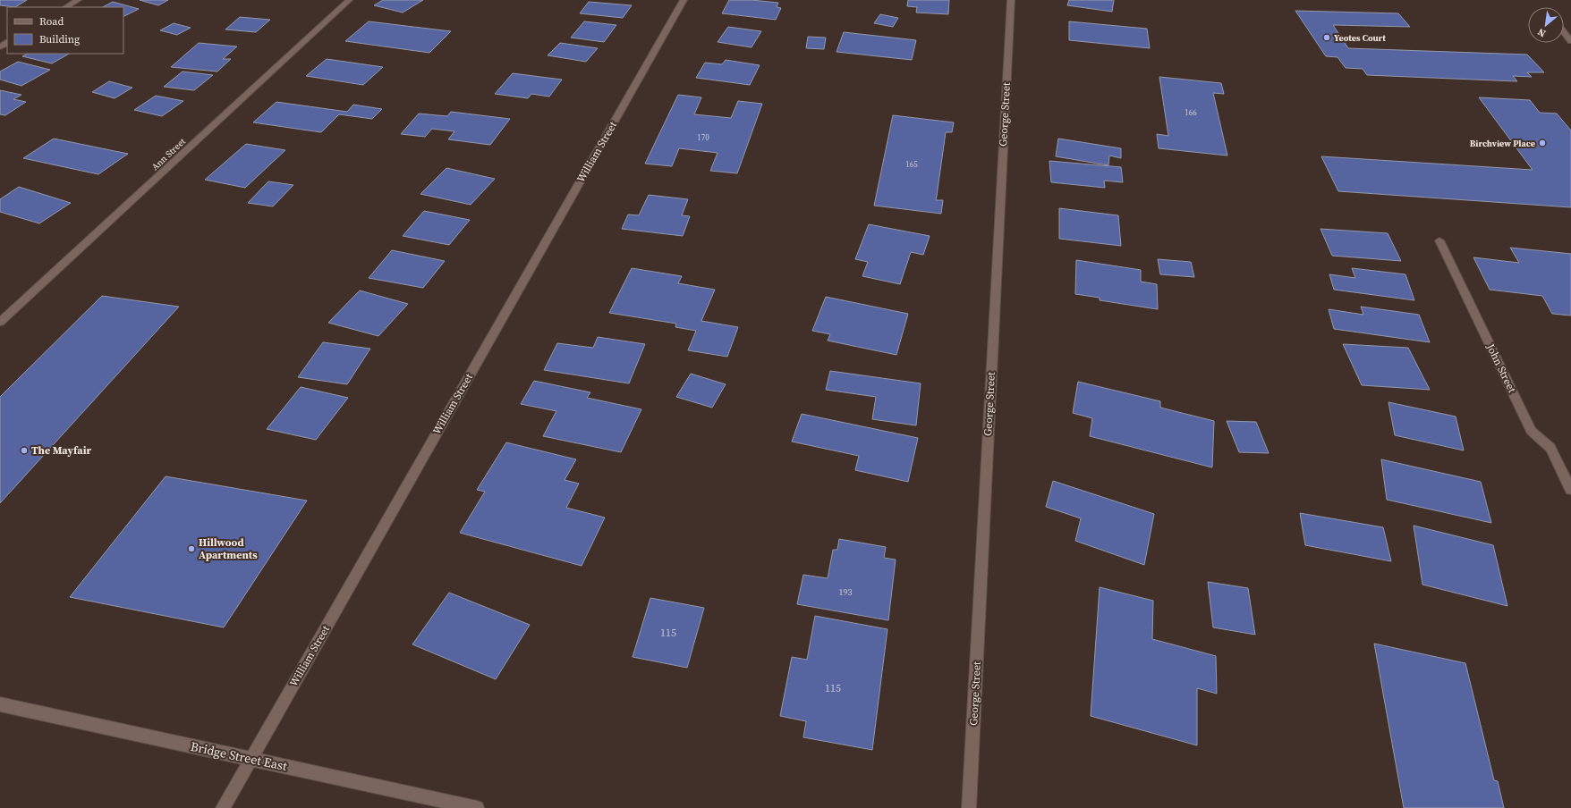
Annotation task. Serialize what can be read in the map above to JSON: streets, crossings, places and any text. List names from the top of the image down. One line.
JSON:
{"streets":{"street":["George Street","William Street","Ann Street","John Street","Bridge Street East"]},"crossings":[["William Street","Bridge Street East"]],"places":["Yeotes Court","Birchview Place","The Mayfair","Hillwood Apartments"],"house_numbers":["166","170","165","193","115","115"],"legend":["Road","Building"],"north":"bottom left"}
